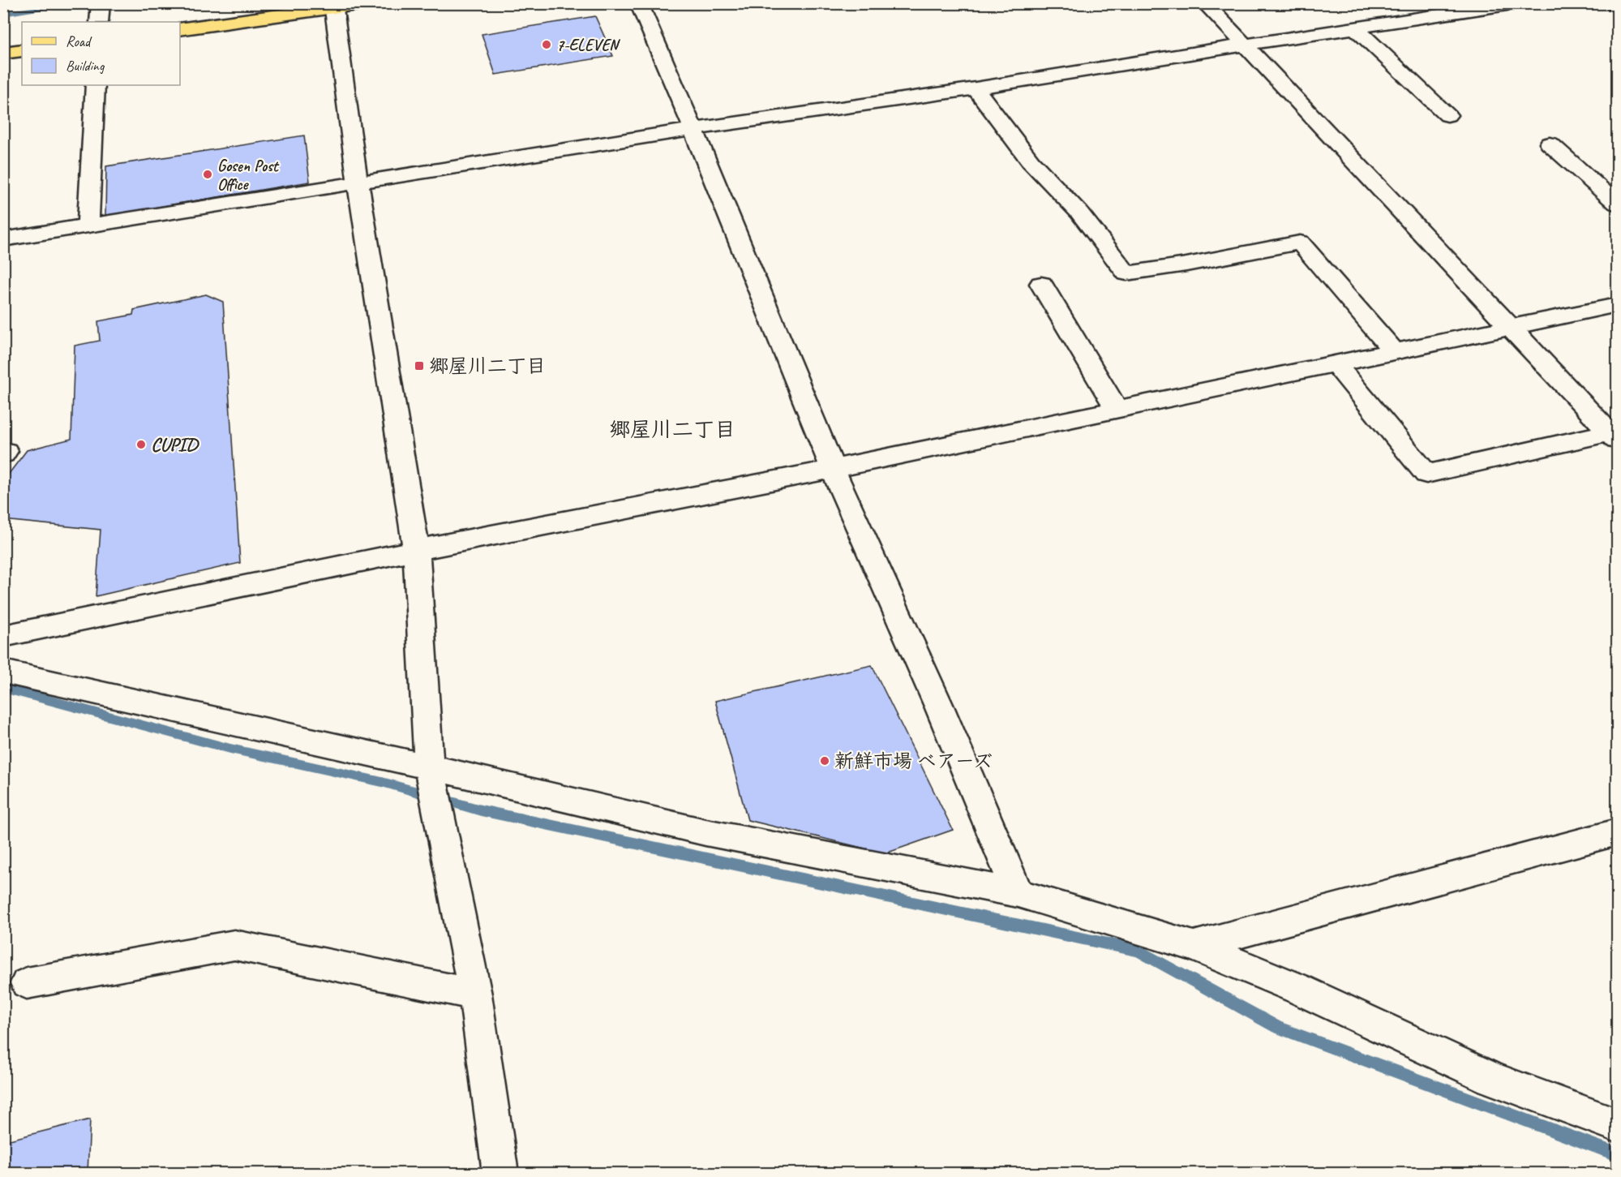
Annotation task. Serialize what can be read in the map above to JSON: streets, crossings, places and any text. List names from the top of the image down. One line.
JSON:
{"districts":["郷屋川二丁目"],"places":{"other":["7-ELEVEN","Gosen Post Office","CUPID","新鮮市場 ベアーズ"],"transit":["郷屋川二丁目"]},"legend":["Road","Building"]}
